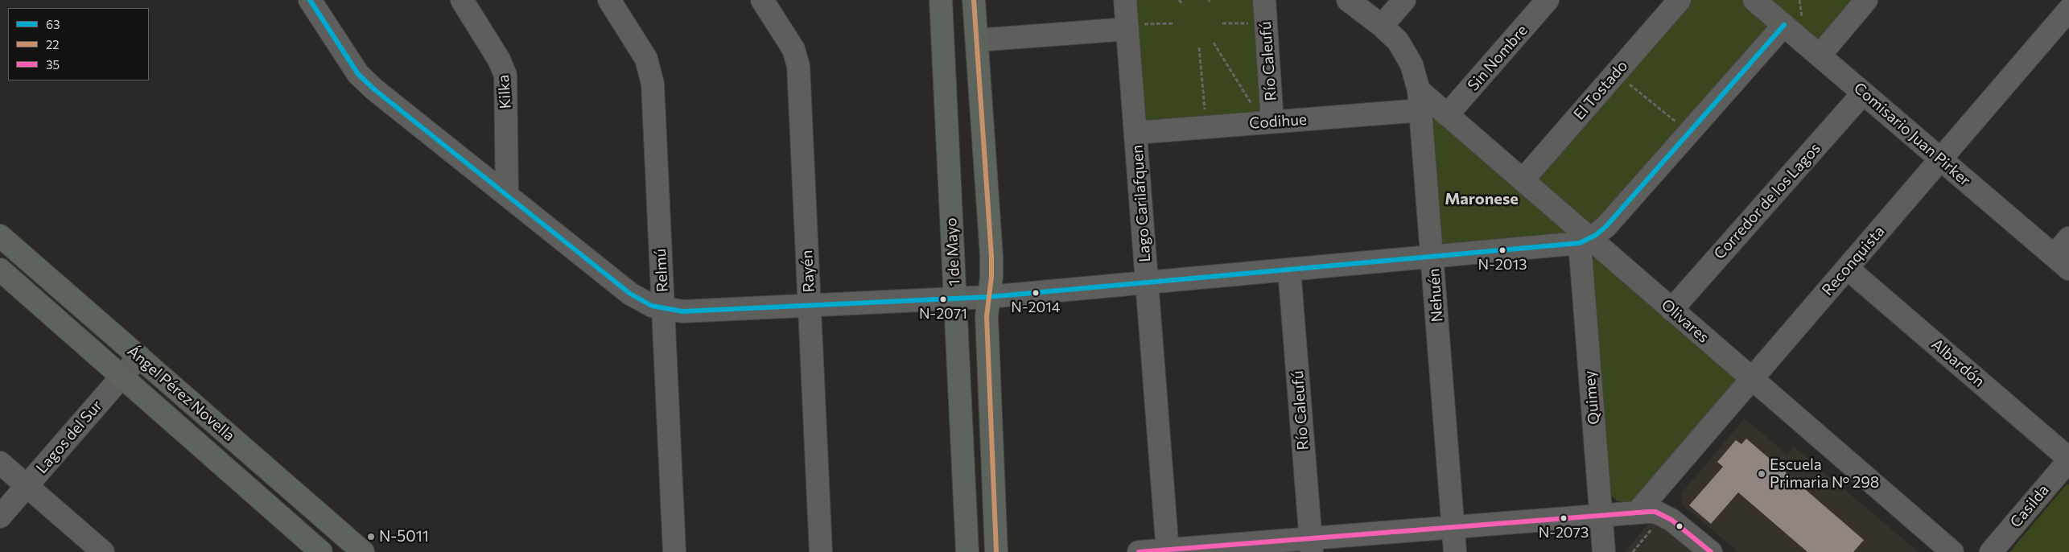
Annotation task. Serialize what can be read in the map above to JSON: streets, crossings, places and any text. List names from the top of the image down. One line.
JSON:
{"streets":{"main road":["1 de Mayo","Ángel Pérez Novella"],"street":["Sin Nombre","Río Caleufú","El Tostado","Kilka","Codihue","Comisario Juan Pirker","Corredor de los Lagos","Lago Carilafquen","Reconquista","Relmú","Rayén","Nehuén","Olivares","Albardón","Quimey","Lagos del Sur","Casilda"]},"crossings":[["Sin Nombre","Olivares"],["Río Caleufú","Codihue"],["El Tostado","Olivares"],["Codihue","Lago Carilafquen"],["Codihue","Nehuén"],["Codihue","Olivares"],["Comisario Juan Pirker","Corredor de los Lagos"],["Comisario Juan Pirker","Reconquista"],["Corredor de los Lagos","Olivares"],["Reconquista","Olivares"],["Reconquista","Albardón"],["Nehuén","Olivares"],["Olivares","Quimey"],["Albardón","Casilda"],["Ángel Pérez Novella","Lagos del Sur"]],"districts":["Maronese"],"places":["N-2013","N-2014","N-2071","Escuela Primaria Nº 298","N-2073","N-5011"],"lines":["transit line 63","transit line 22","transit line 35"],"legend":["63","22","35"]}
